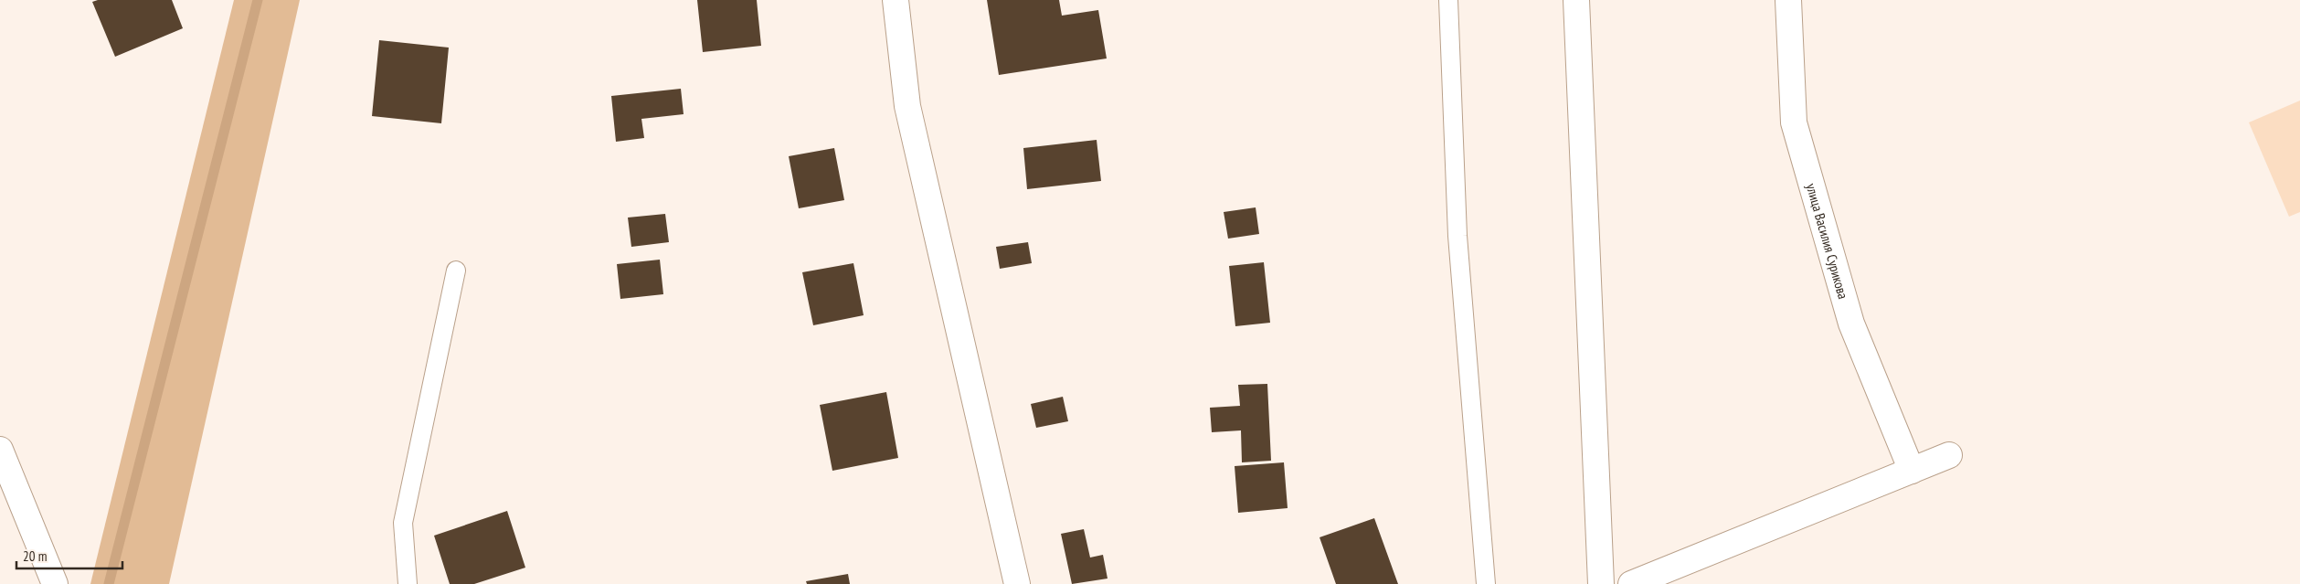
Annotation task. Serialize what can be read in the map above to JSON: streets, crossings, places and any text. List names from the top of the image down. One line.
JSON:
{"streets":{"street":["улица Василия Сурикова"]},"scale_bar":"20 m"}
